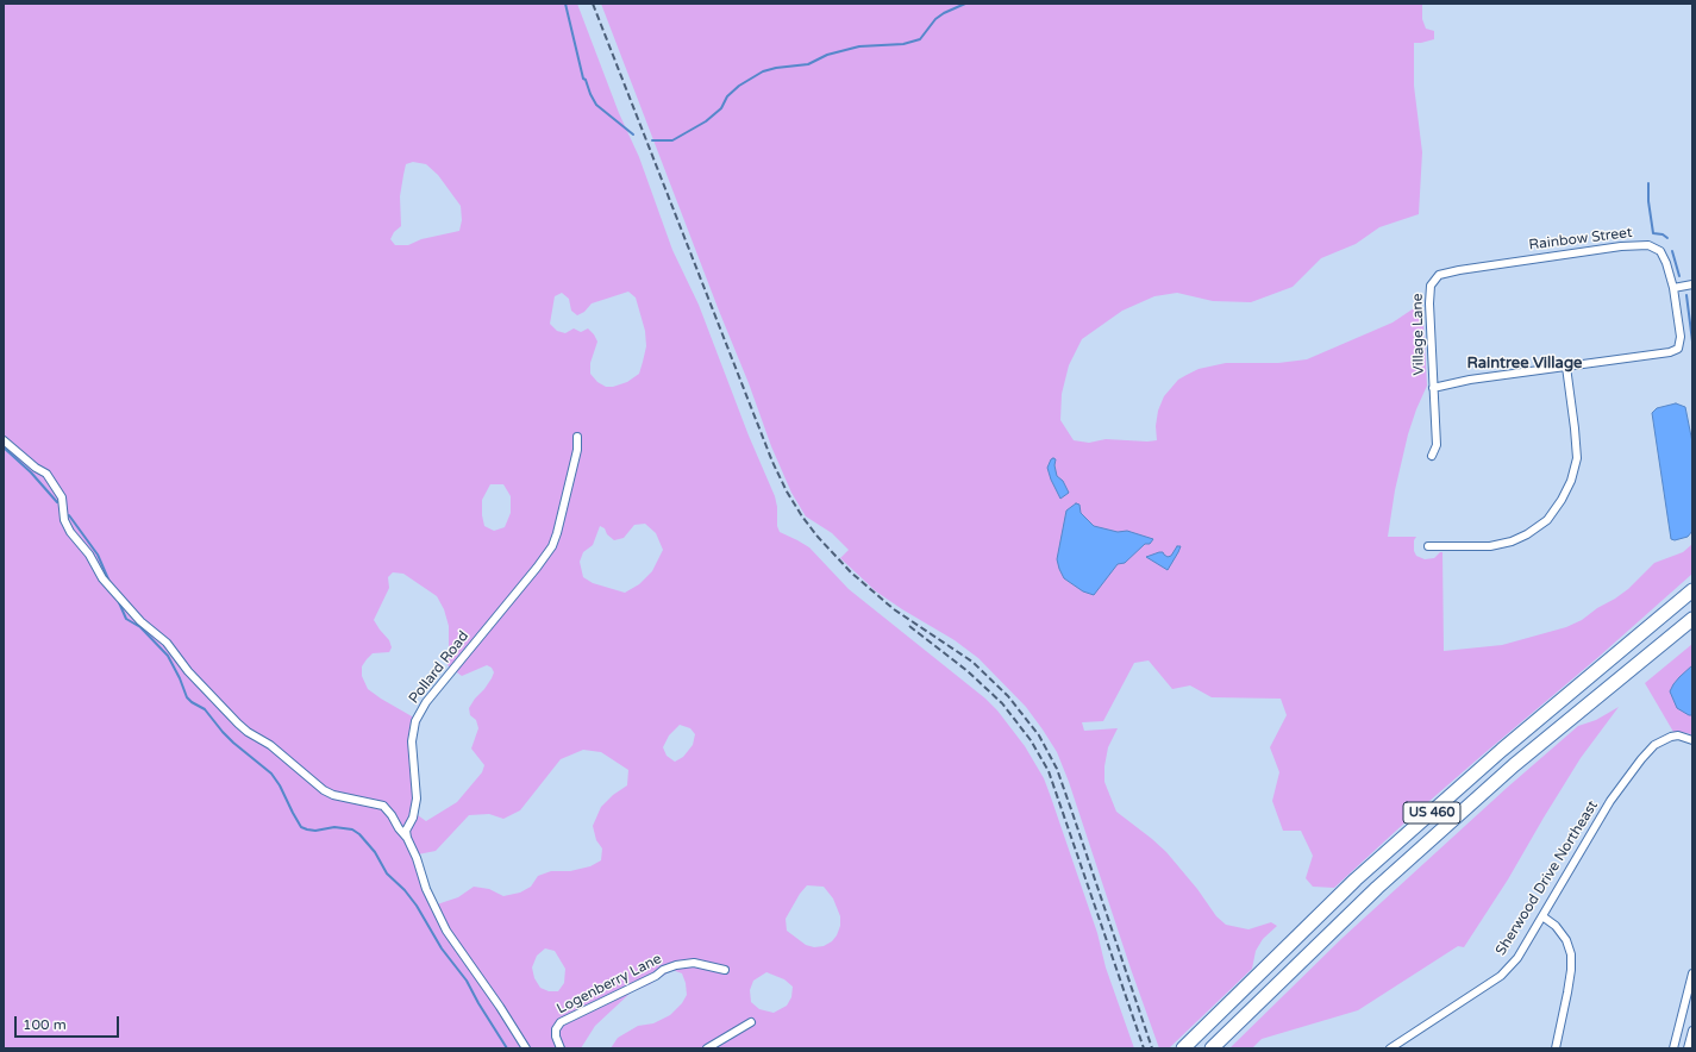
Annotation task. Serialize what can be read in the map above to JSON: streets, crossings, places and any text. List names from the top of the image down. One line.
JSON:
{"streets":{"highway":["US 460"],"street":["Rainbow Street","Village Lane","Pollard Road","Sherwood Drive Northeast","Logenberry Lane"]},"crossings":[["Rainbow Street","Village Lane"]],"districts":["Raintree Village"],"scale_bar":"100 m"}
